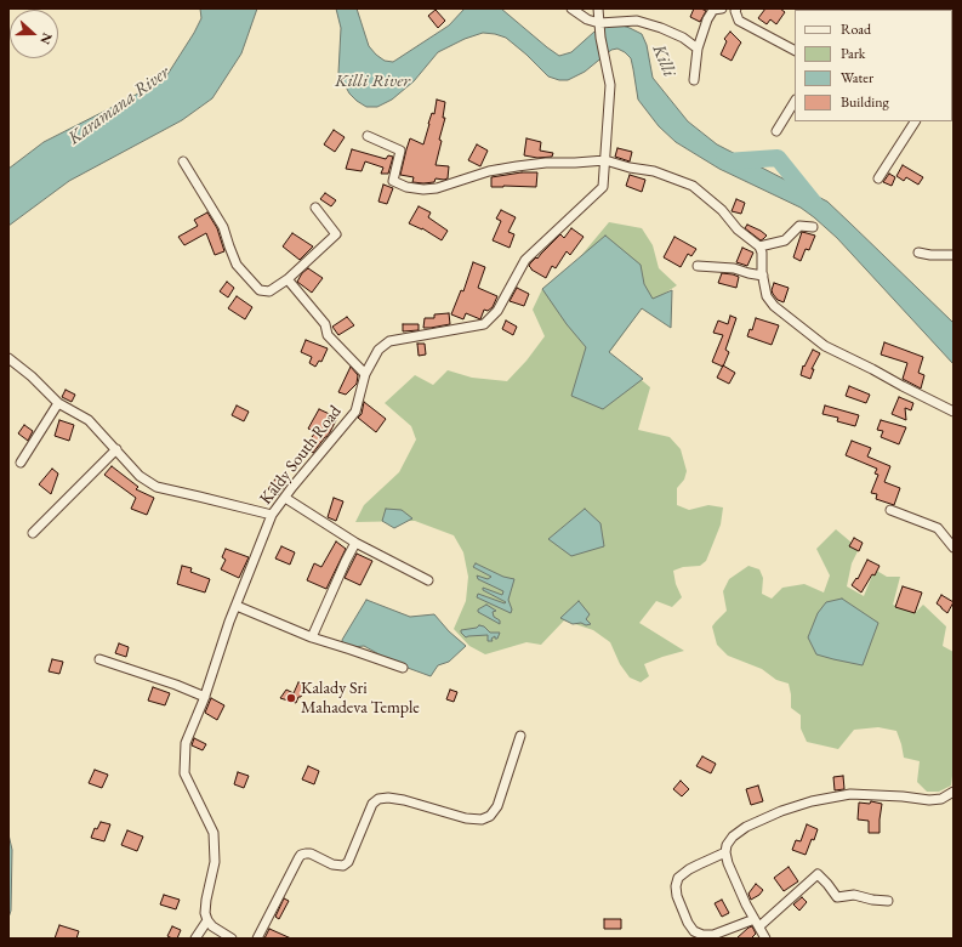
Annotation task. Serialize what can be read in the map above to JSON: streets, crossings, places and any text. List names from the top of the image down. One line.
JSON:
{"streets":{"street":["Kaldy South Road"]},"water":["Killi","Killi River","Karamana River"],"places":["Kalady Sri Mahadeva Temple"],"legend":["Road","Park","Water","Building"],"north":"right"}
